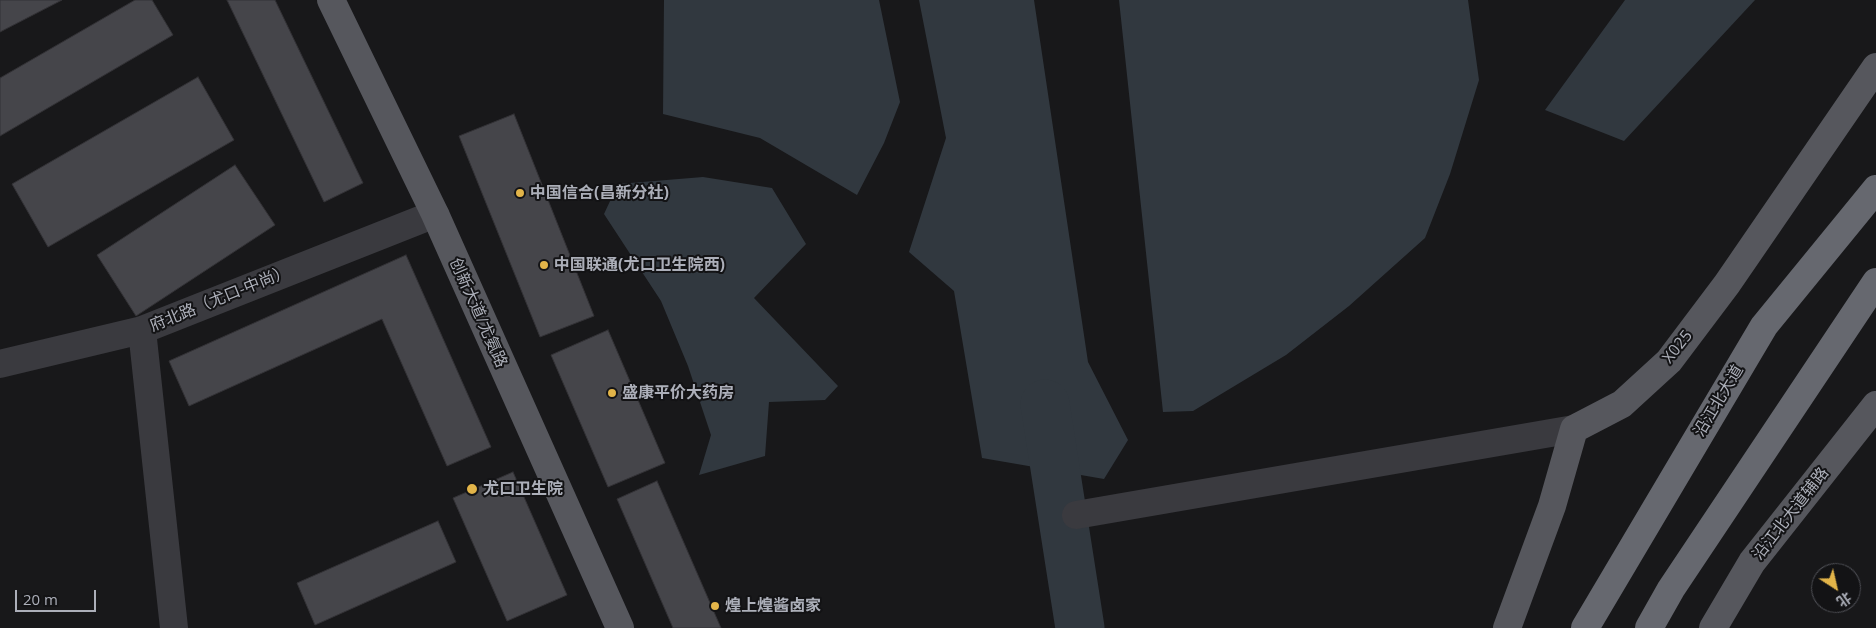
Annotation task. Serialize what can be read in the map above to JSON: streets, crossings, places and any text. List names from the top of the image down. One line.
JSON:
{"streets":{"highway":["沿江北大道"],"main road":["创新大道/尤氨路","X025","沿江北大道辅路"],"street":["府北路（尤口-中尚）"]},"crossings":[["府北路（尤口-中尚）","创新大道/尤氨路"]],"places":["中国信合(昌新分社)","中国联通(尤口卫生院西)","盛康平价大药房","尤口卫生院","煌上煌酱卤家"],"scale_bar":"20 m","north":"bottom right"}
